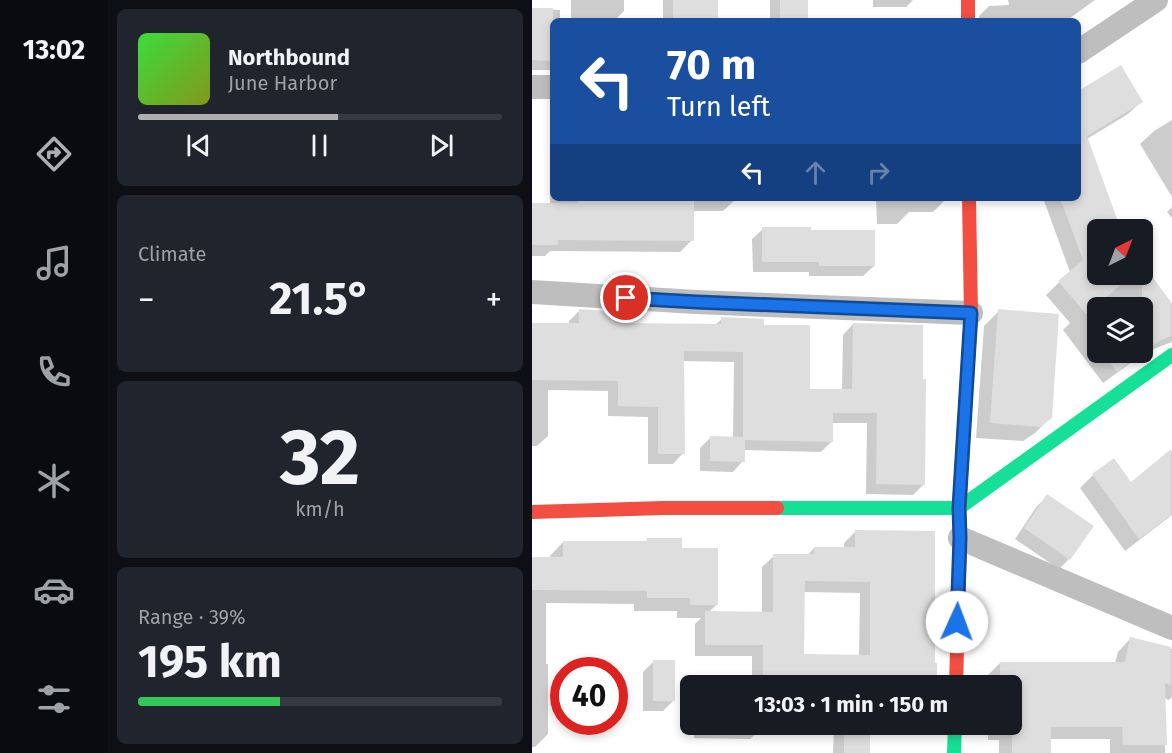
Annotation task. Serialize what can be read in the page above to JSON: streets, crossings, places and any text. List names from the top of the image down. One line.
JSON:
{"north":"top right","page":{"tabs":"13:02","turn":["70 m","Turn left"],"song":["Northbound","June Harbor"],"tile":["Climate",["32","km/h"],["Range · 39%","195 km"]],"heat":["−","21.5°","+"],"limit":"40","trip":"13:03 · 1 min · 150 m"}}
